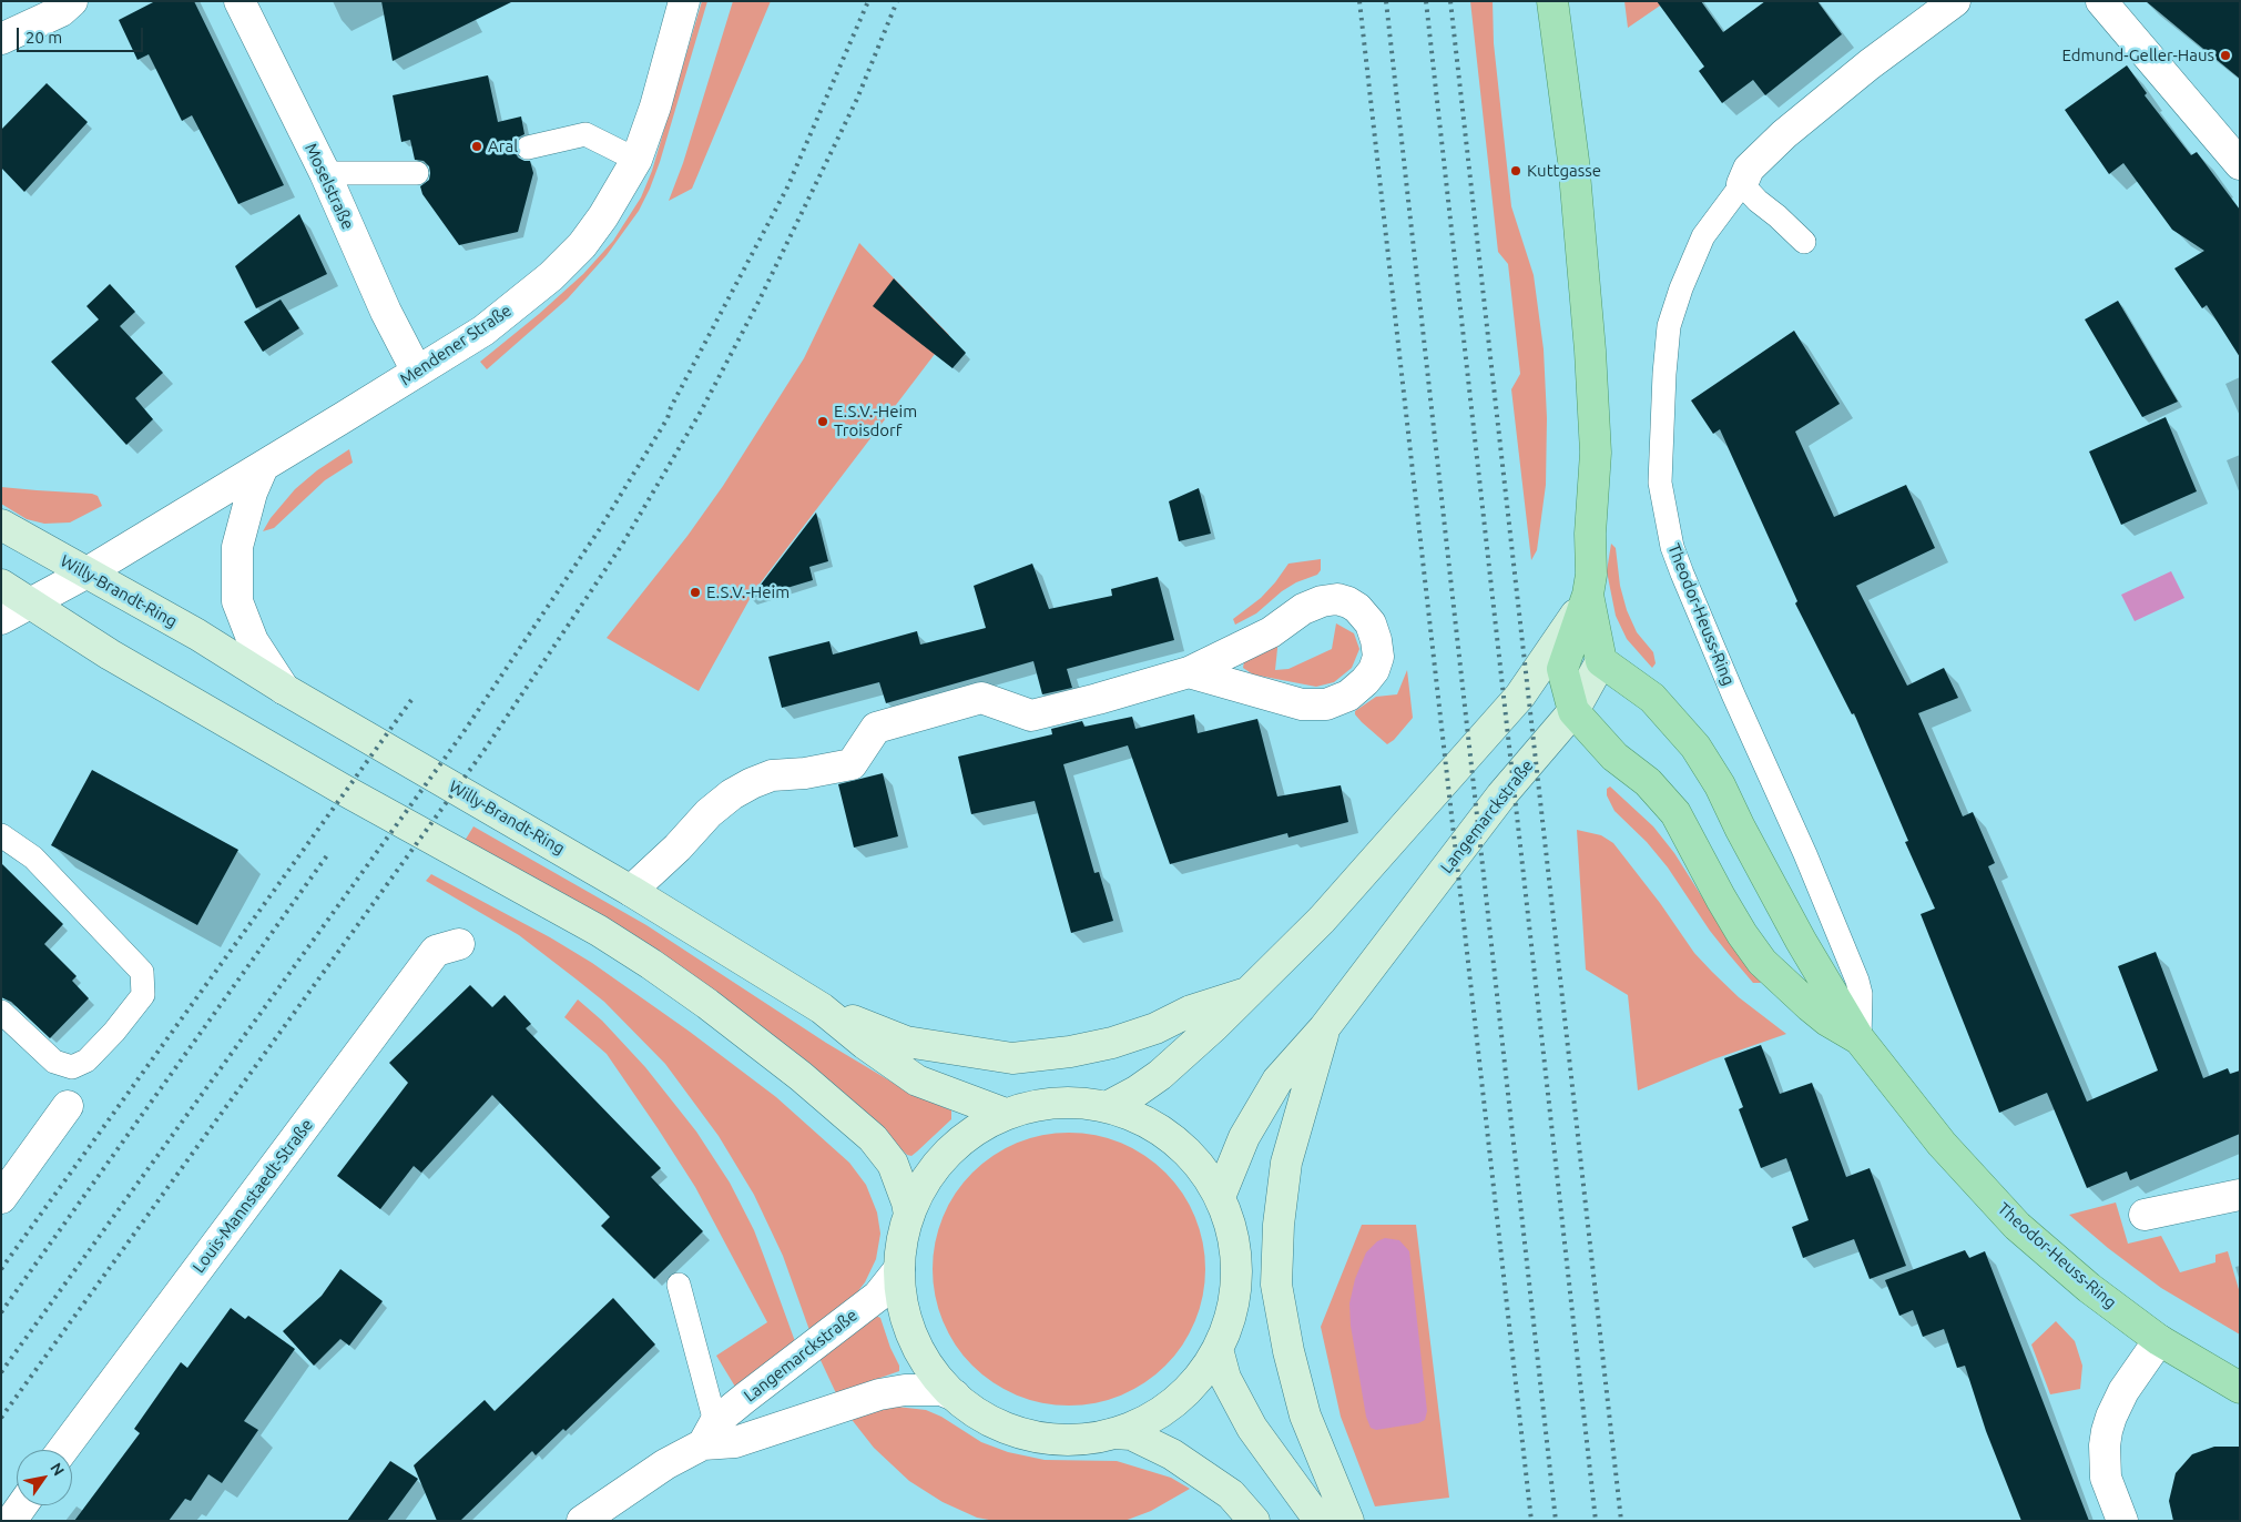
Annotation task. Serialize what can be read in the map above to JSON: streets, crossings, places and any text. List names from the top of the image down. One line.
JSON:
{"streets":{"main road":["Willy-Brandt-Ring","Theodor-Heuss-Ring","Langemarckstraße"],"street":["Moselstraße","Mendener Straße","Louis-Mannstaedt-Straße"]},"crossings":[["Moselstraße","Mendener Straße"],["Mendener Straße","Willy-Brandt-Ring"],["Theodor-Heuss-Ring","Langemarckstraße"]],"places":["Edmund-Geller-Haus","Aral","Kuttgasse","E.S.V.-Heim Troisdorf","E.S.V.-Heim"],"scale_bar":"20 m","north":"top right"}
